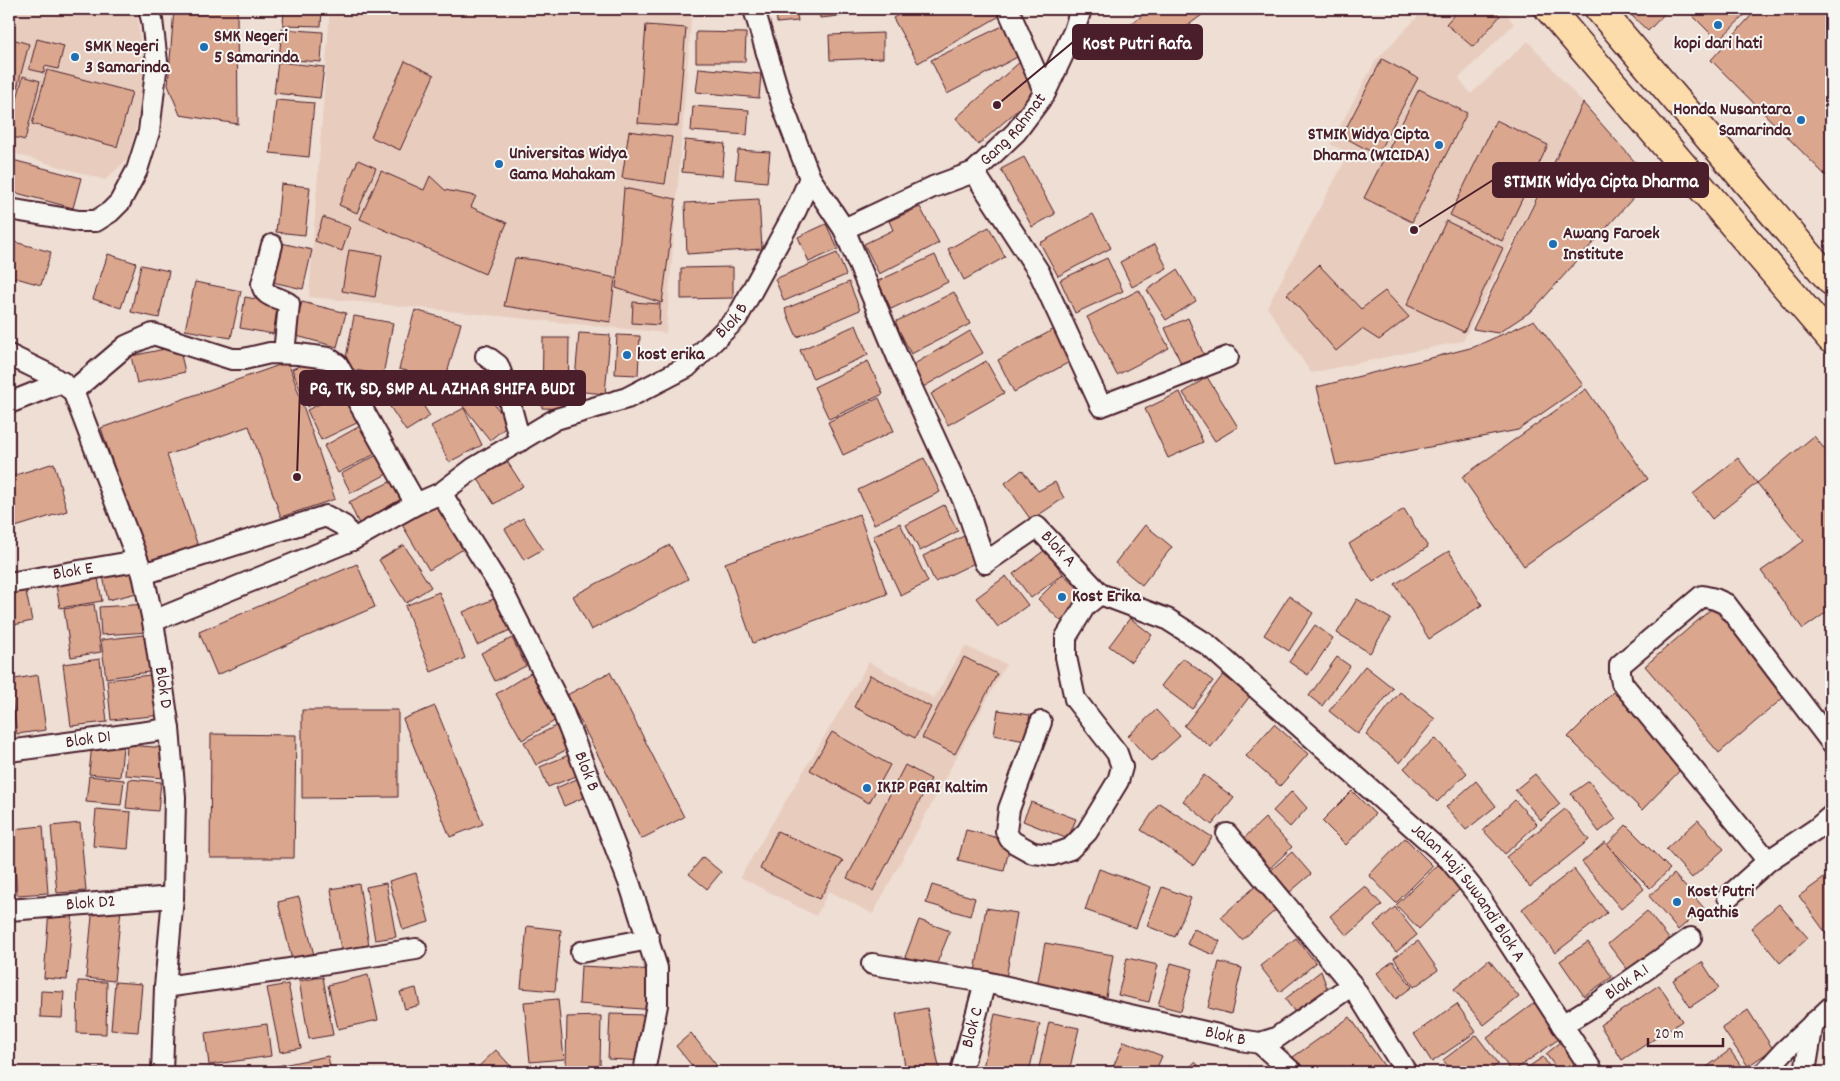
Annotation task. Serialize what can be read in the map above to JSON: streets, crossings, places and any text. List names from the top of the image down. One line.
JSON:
{"streets":{"street":["Gang Rahmat","Blok B","Blok A","Blok E","Blok D","Blok D1","Jalan Haji Suwandi Blok A","Blok D2","Blok A.1","Blok C"]},"crossings":[["Gang Rahmat","Blok A"],["Blok B","Blok E"],["Blok B","Blok D"],["Blok B","Blok C"],["Blok A","Jalan Haji Suwandi Blok A"],["Blok E","Blok D"],["Blok D","Blok D1"],["Blok D","Blok D2"],["Jalan Haji Suwandi Blok A","Blok A.1"]],"places":["kopi dari hati","SMK Negeri 5 Samarinda","SMK Negeri 3 Samarinda","Kost Putri Rafa","Honda Nusantara Samarinda","STMIK Widya Cipta Dharma (WICIDA)","Universitas Widya Gama Mahakam","STIMIK Widya Cipta Dharma","Awang Faroek Institute","kost erika","PG, TK, SD, SMP AL AZHAR SHIFA BUDI","Kost Erika","IKIP PGRI Kaltim","Kost Putri Agathis"],"scale_bar":"20 m"}
